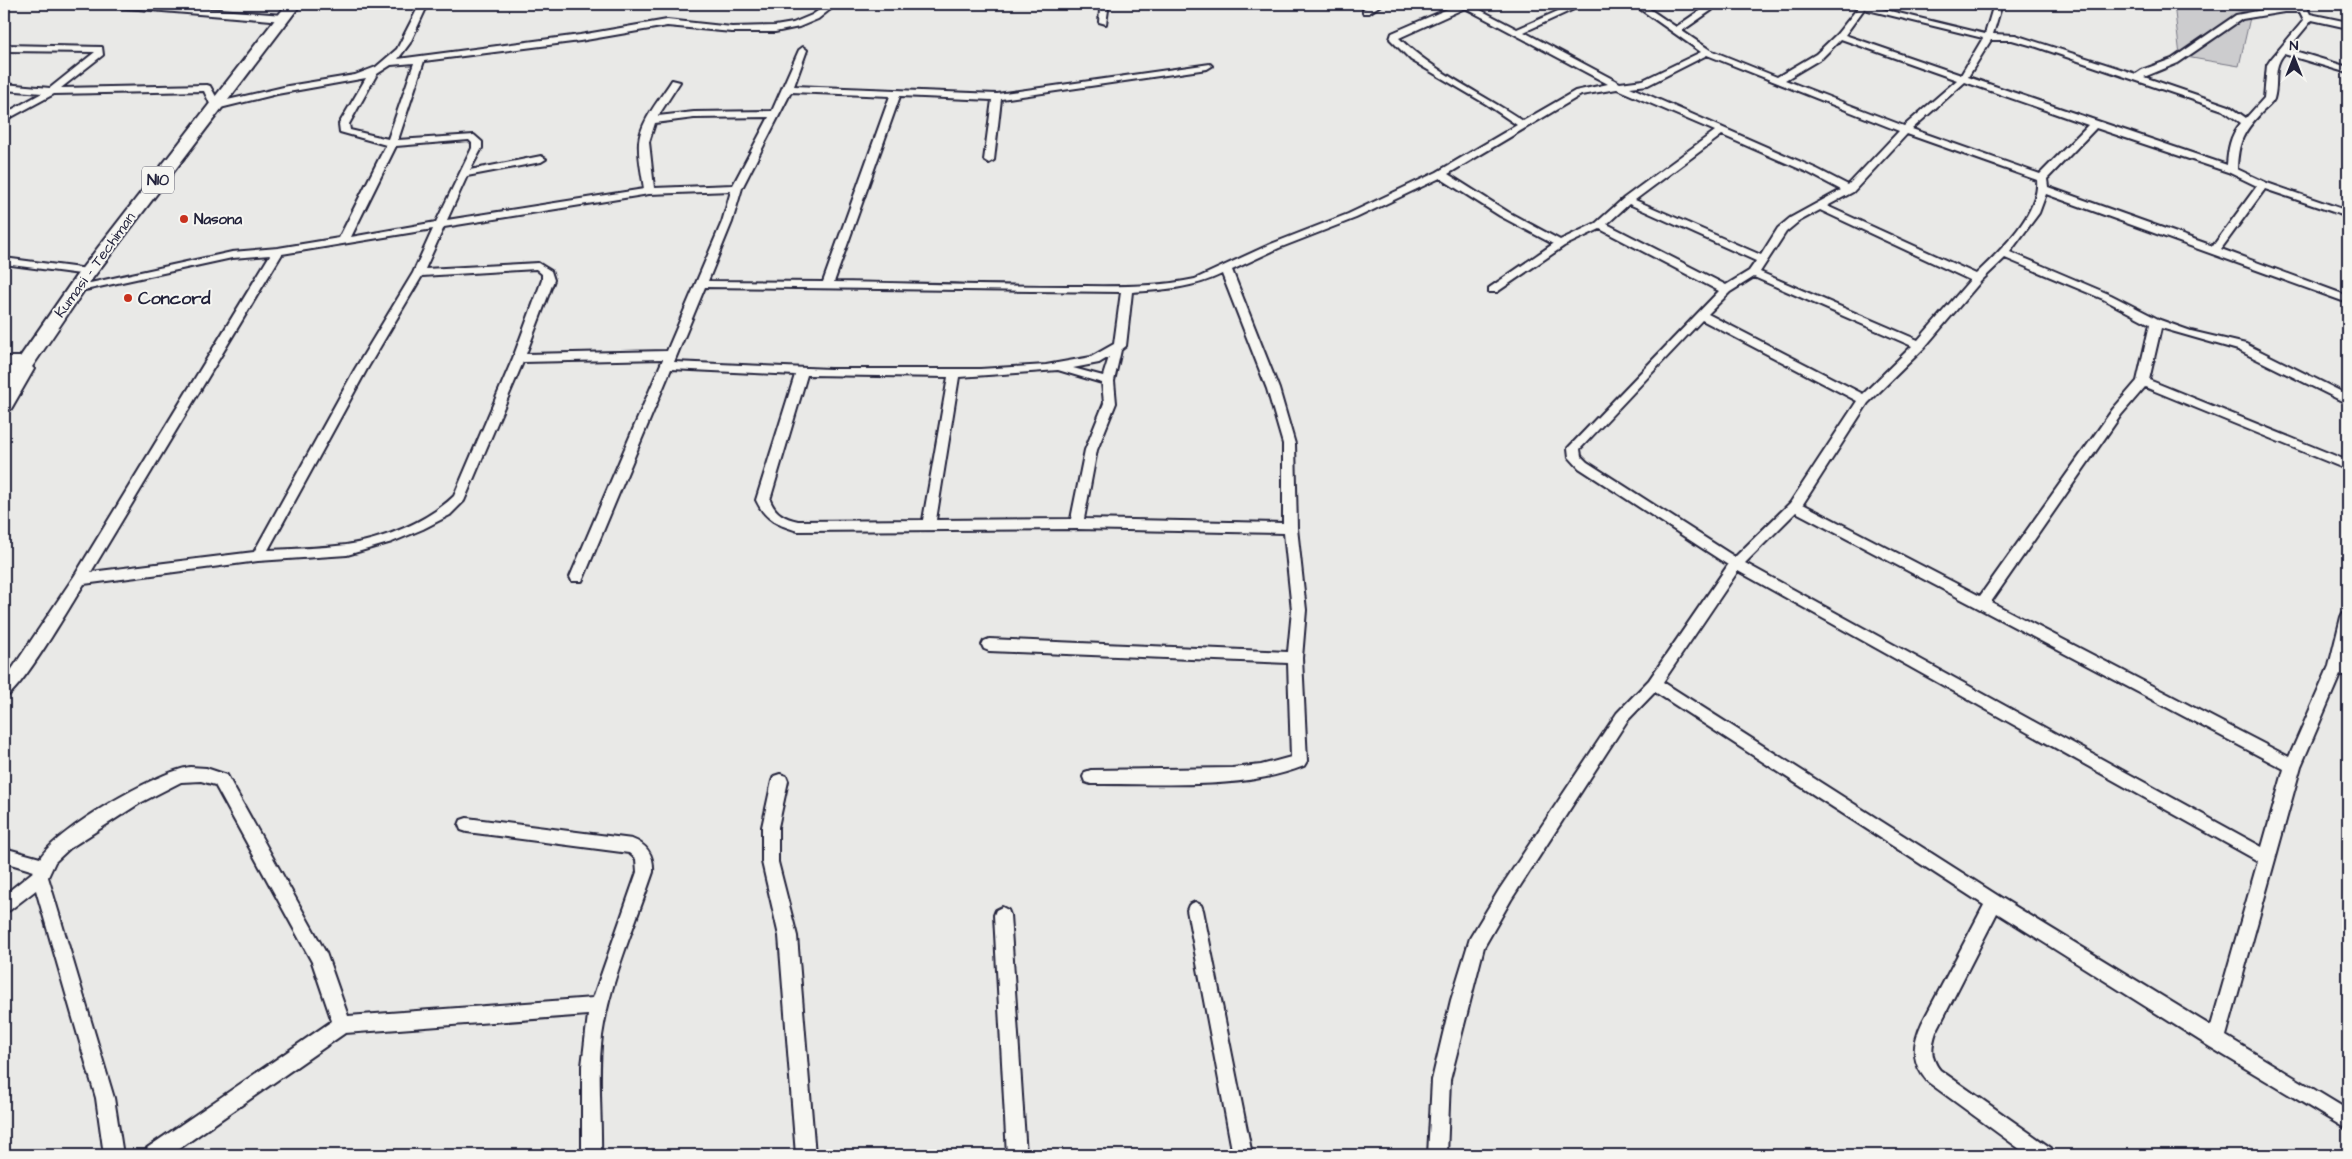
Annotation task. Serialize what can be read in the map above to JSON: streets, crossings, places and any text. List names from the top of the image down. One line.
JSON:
{"streets":{"highway":["N10","Kumasi - Techiman"]},"crossings":[["N10","Kumasi - Techiman"]],"places":["Nasona","Concord"],"north":"top"}
